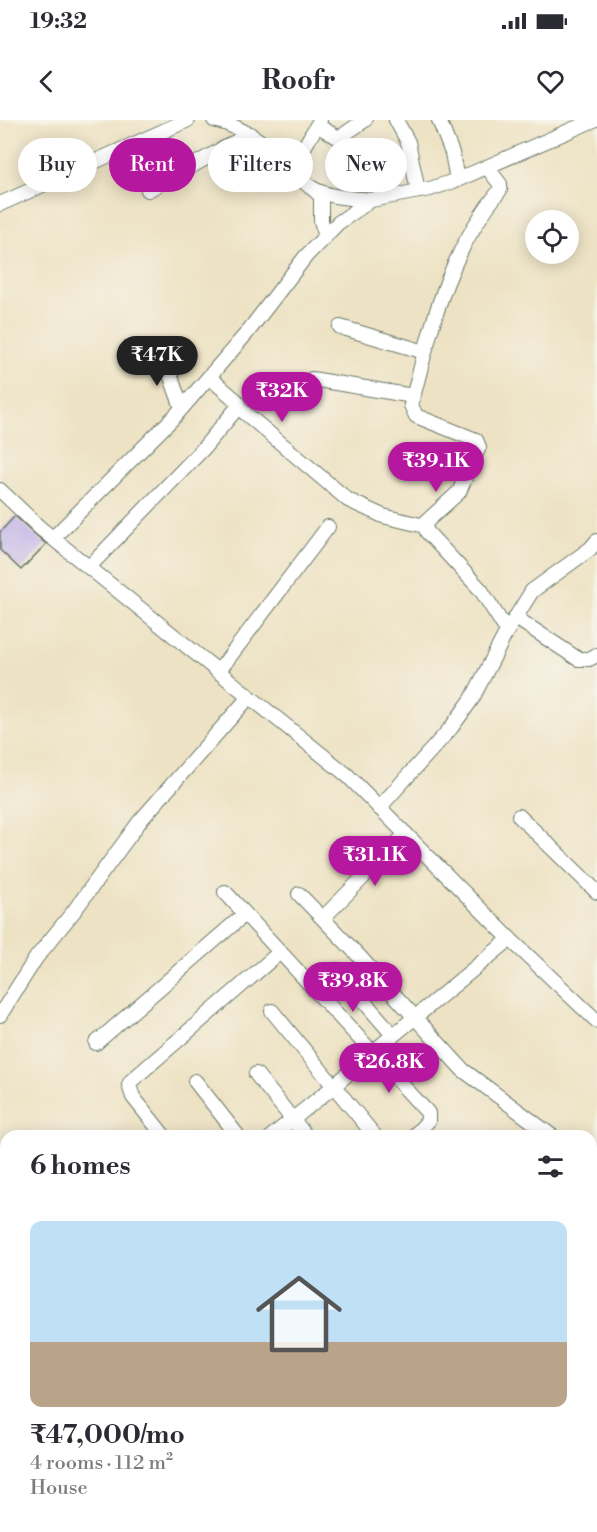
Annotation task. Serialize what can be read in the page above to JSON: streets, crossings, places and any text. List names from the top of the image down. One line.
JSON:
{"page":{"status":"19:32","header":"Roofr","chip":["Buy","Rent","Filters","New"],"price":["₹47K","₹32K","₹39.1K","₹31.1K","₹39.8K","₹26.8K"],"heading":"6 homes","list":[{"name":"₹47,000/mo","note":"4 rooms · 112 m² · House"}]}}
